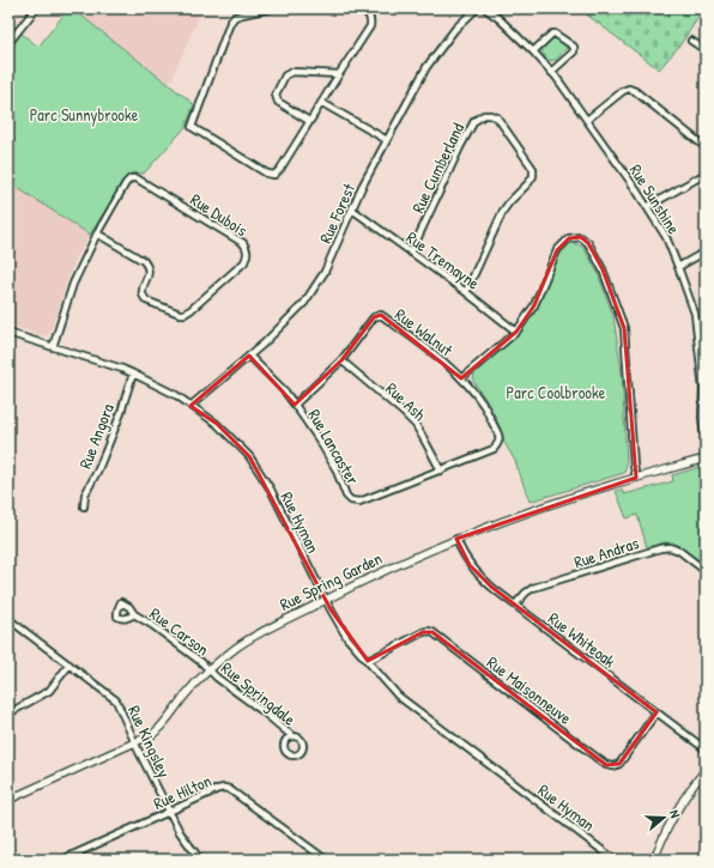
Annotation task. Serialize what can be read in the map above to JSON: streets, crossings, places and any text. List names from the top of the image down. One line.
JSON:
{"streets":{"street":["Rue Cumberland","Rue Sunshine","Rue Forest","Rue Dubois","Rue Tremayne","Rue Walnut","Rue Ash","Rue Angora","Rue Lancaster","Rue Hyman","Rue Andras","Rue Spring Garden","Rue Carson","Rue Whiteoak","Rue Maisonneuve","Rue Springdale","Rue Kingsley","Rue Hilton"]},"crossings":[["Rue Cumberland","Rue Tremayne"],["Rue Forest","Rue Tremayne"],["Rue Forest","Rue Lancaster"],["Rue Forest","Rue Hyman"],["Rue Dubois","Rue Hyman"],["Rue Walnut","Rue Ash"],["Rue Walnut","Rue Lancaster"],["Rue Ash","Rue Lancaster"],["Rue Angora","Rue Hyman"],["Rue Hyman","Rue Spring Garden"],["Rue Hyman","Rue Maisonneuve"],["Rue Andras","Rue Whiteoak"],["Rue Spring Garden","Rue Carson"],["Rue Spring Garden","Rue Whiteoak"],["Rue Spring Garden","Rue Springdale"],["Rue Spring Garden","Rue Kingsley"],["Rue Carson","Rue Springdale"],["Rue Whiteoak","Rue Maisonneuve"],["Rue Kingsley","Rue Hilton"]],"parks":["Parc Sunnybrooke","Parc Coolbrooke"],"north":"right"}
